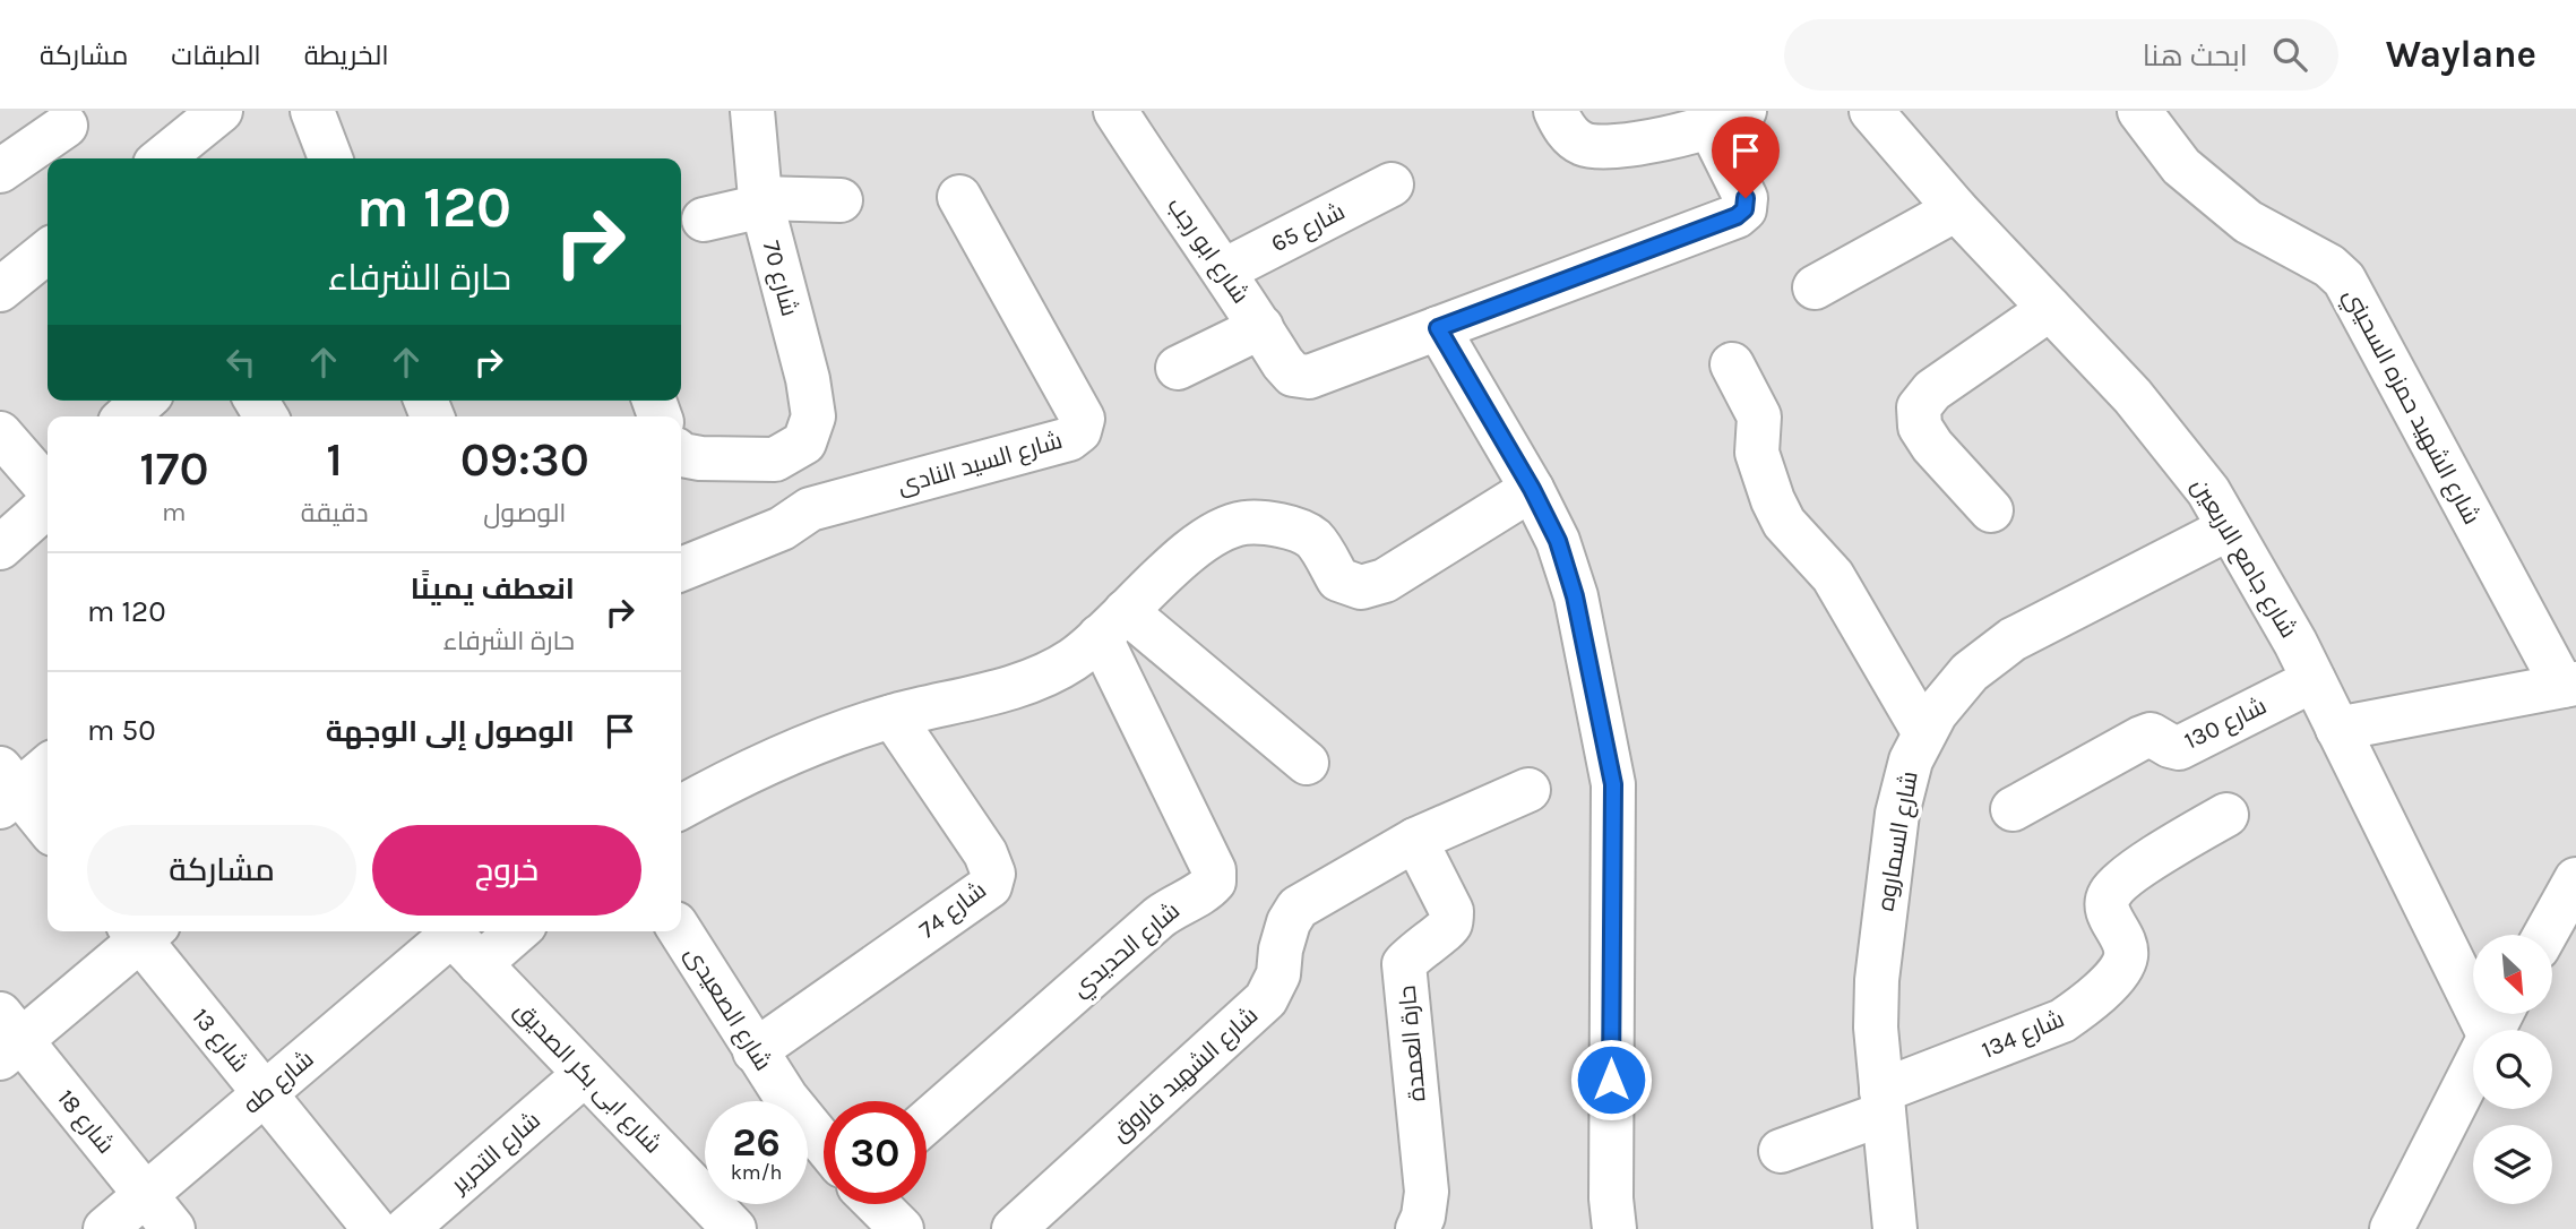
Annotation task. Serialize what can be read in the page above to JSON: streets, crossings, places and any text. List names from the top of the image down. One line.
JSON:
{"streets":{"street":["شارع 65","شارع ابو رجب","شارع 70","شارع الشهيد حمزه السحيني","شارع السيد النادى","شارع جامع الاربعين","شارع 130","شارع السماروه","شارع 74","شارع الحديدي","شارع الصعيدى","شارع 134","شارع 13","حارة العمدة","شارع الشهيد فاروق","شارع ابى بكر الصديق","شارع طه","شارع 18","شارع التحرير"]},"crossings":[["شارع 65","شارع ابو رجب"],["شارع جامع الاربعين","شارع 130"],["شارع جامع الاربعين","شارع السماروه"],["شارع السماروه","شارع 134"],["شارع 74","شارع الصعيدى"],["شارع 13","شارع طه"],["حارة العمدة","شارع الشهيد فاروق"],["شارع ابى بكر الصديق","شارع طه"],["شارع ابى بكر الصديق","شارع التحرير"],["شارع طه","شارع 18"]],"north":"bottom right","page":{"header":"Waylane","search":"ابحث هنا","nav":["الخريطة","الطبقات","مشاركة"],"turn":["120 m","حارة الشرفاء"],"eta":["09:30","الوصول","1","دقيقة","170","m"],"list":[{"name":"انعطف يمينًا","note":"حارة الشرفاء","value":"120 m"},{"name":"الوصول إلى الوجهة","value":"50 m"}],"buttons":["خروج","مشاركة"],"speed":"26 km/h","limit":"30"}}
